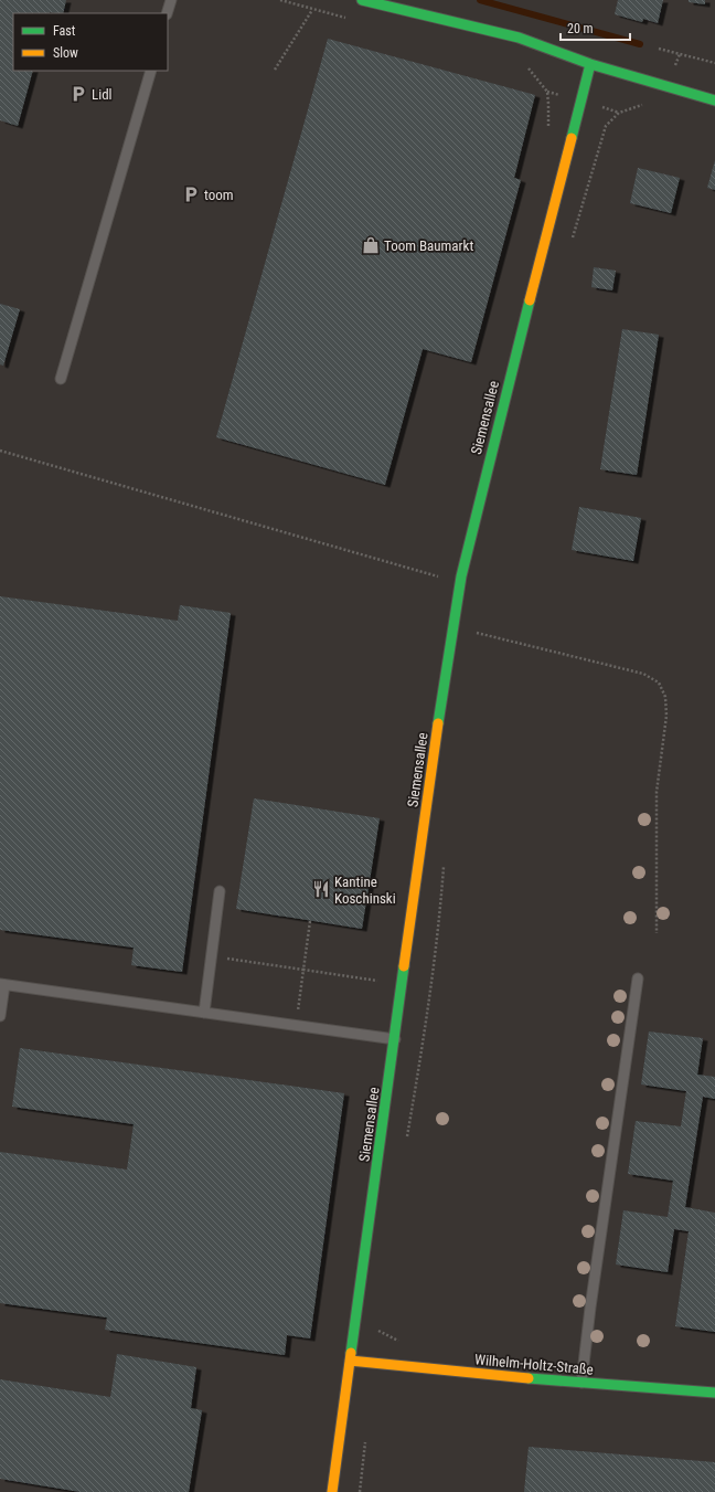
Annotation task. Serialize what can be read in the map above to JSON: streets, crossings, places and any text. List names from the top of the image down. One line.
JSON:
{"streets":{"street":["Siemensallee","Wilhelm-Holtz-Straße"]},"crossings":[["Siemensallee","Wilhelm-Holtz-Straße"]],"places":{"parking":["Lidl","toom"],"shop":["Toom Baumarkt"],"restaurant":["Kantine Koschinski"]},"legend":["Fast","Slow"],"scale_bar":"20 m"}
